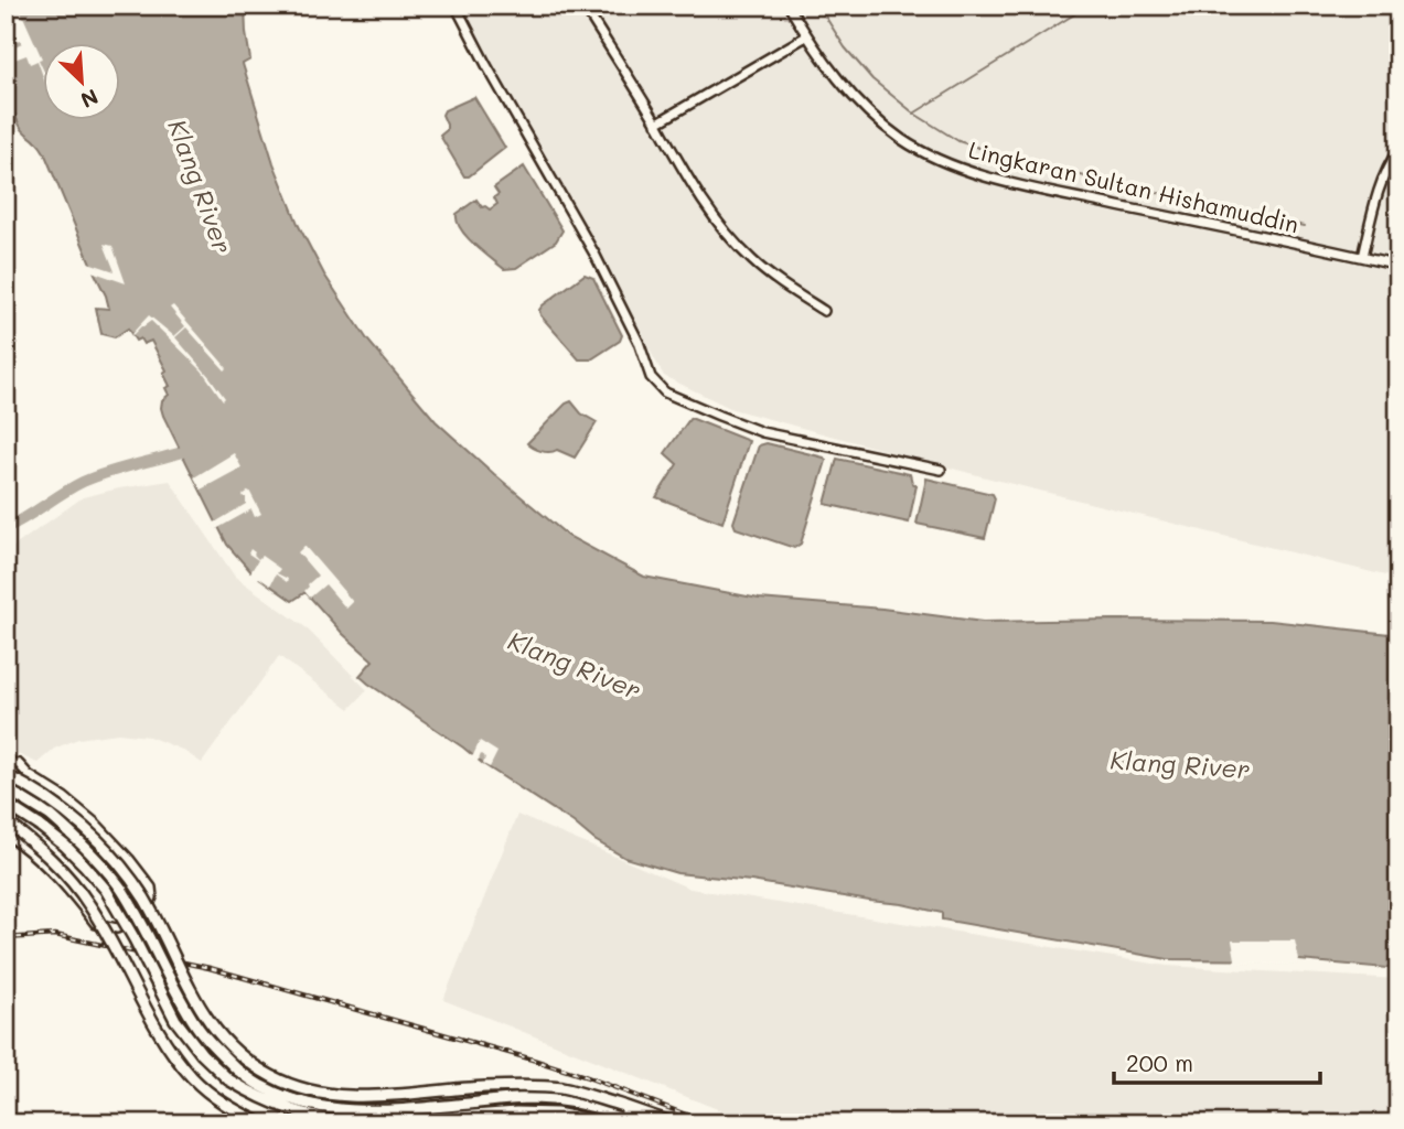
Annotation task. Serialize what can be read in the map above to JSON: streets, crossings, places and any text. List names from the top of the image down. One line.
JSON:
{"streets":{"street":["Lingkaran Sultan Hishamuddin"]},"water":["Klang River"],"scale_bar":"200 m","north":"bottom right"}
